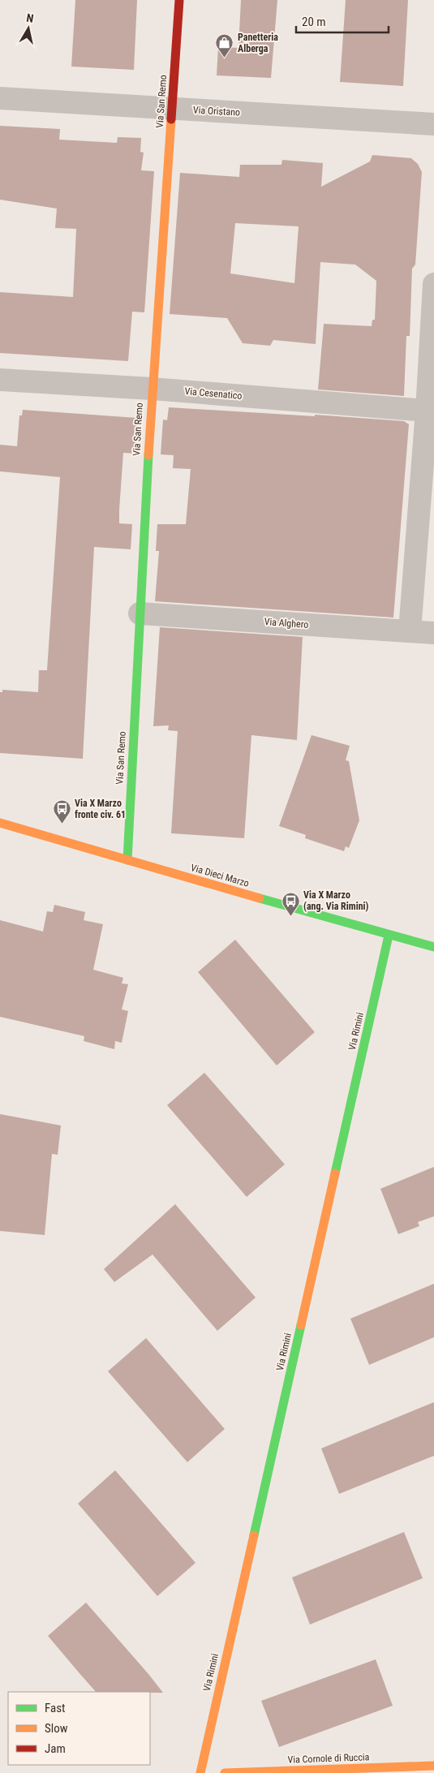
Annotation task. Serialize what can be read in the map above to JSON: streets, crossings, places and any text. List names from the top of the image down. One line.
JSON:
{"streets":{"street":["Via San Remo","Via Oristano","Via Cesenatico","Via Alghero","Via Dieci Marzo","Via Rimini","Via Cornole di Ruccia"]},"crossings":[["Via San Remo","Via Oristano"],["Via San Remo","Via Cesenatico"],["Via San Remo","Via Alghero"],["Via San Remo","Via Dieci Marzo"],["Via Dieci Marzo","Via Rimini"]],"places":{"shop":["Panetteria Alberga"],"bus stop":["Via X Marzo fronte civ. 61","Via X Marzo (ang. Via Rimini)"]},"legend":["Fast","Slow","Jam"],"scale_bar":"20 m","north":"top"}
